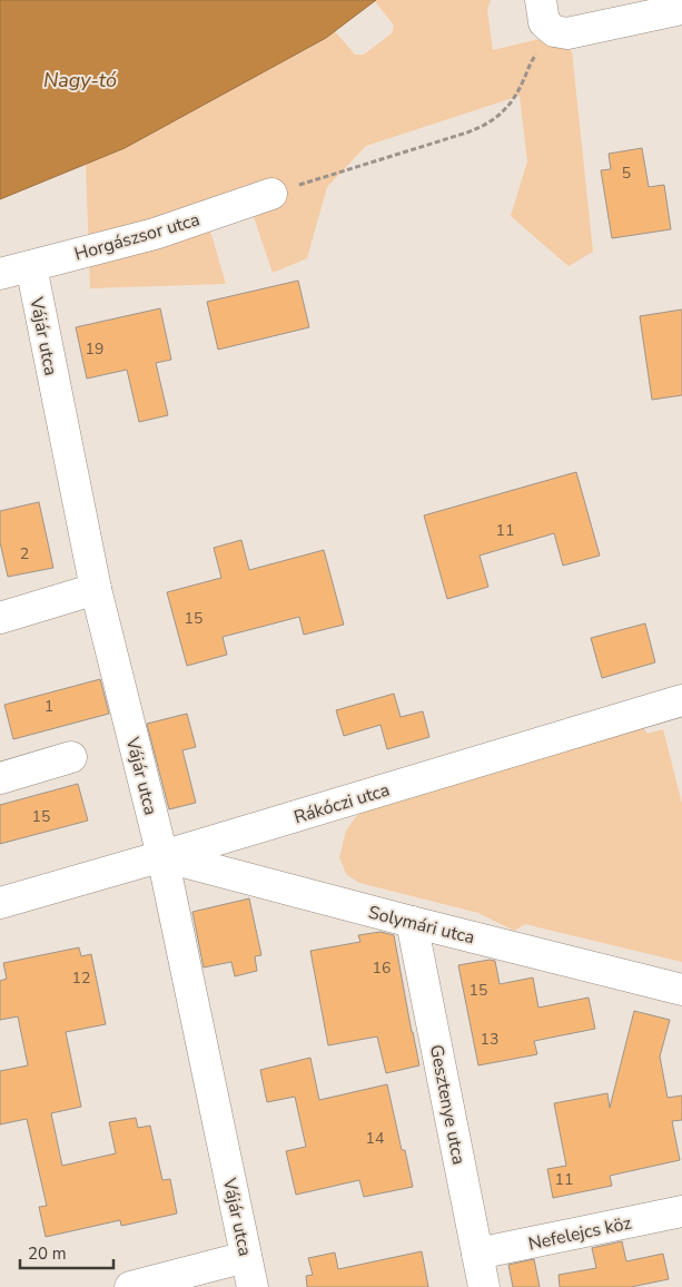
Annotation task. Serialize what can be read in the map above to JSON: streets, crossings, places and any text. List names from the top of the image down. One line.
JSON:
{"streets":{"street":["Horgászsor utca","Vájár utca","Rákóczi utca","Solymári utca","Gesztenye utca","Nefelejcs köz"]},"crossings":[["Horgászsor utca","Vájár utca"],["Vájár utca","Rákóczi utca"],["Vájár utca","Solymári utca"],["Rákóczi utca","Solymári utca"],["Solymári utca","Gesztenye utca"],["Gesztenye utca","Nefelejcs köz"]],"water":["Nagy-tó"],"house_numbers":["5","19","11","2","15","1","15","16","12","15","13","14","11"],"scale_bar":"20 m"}
